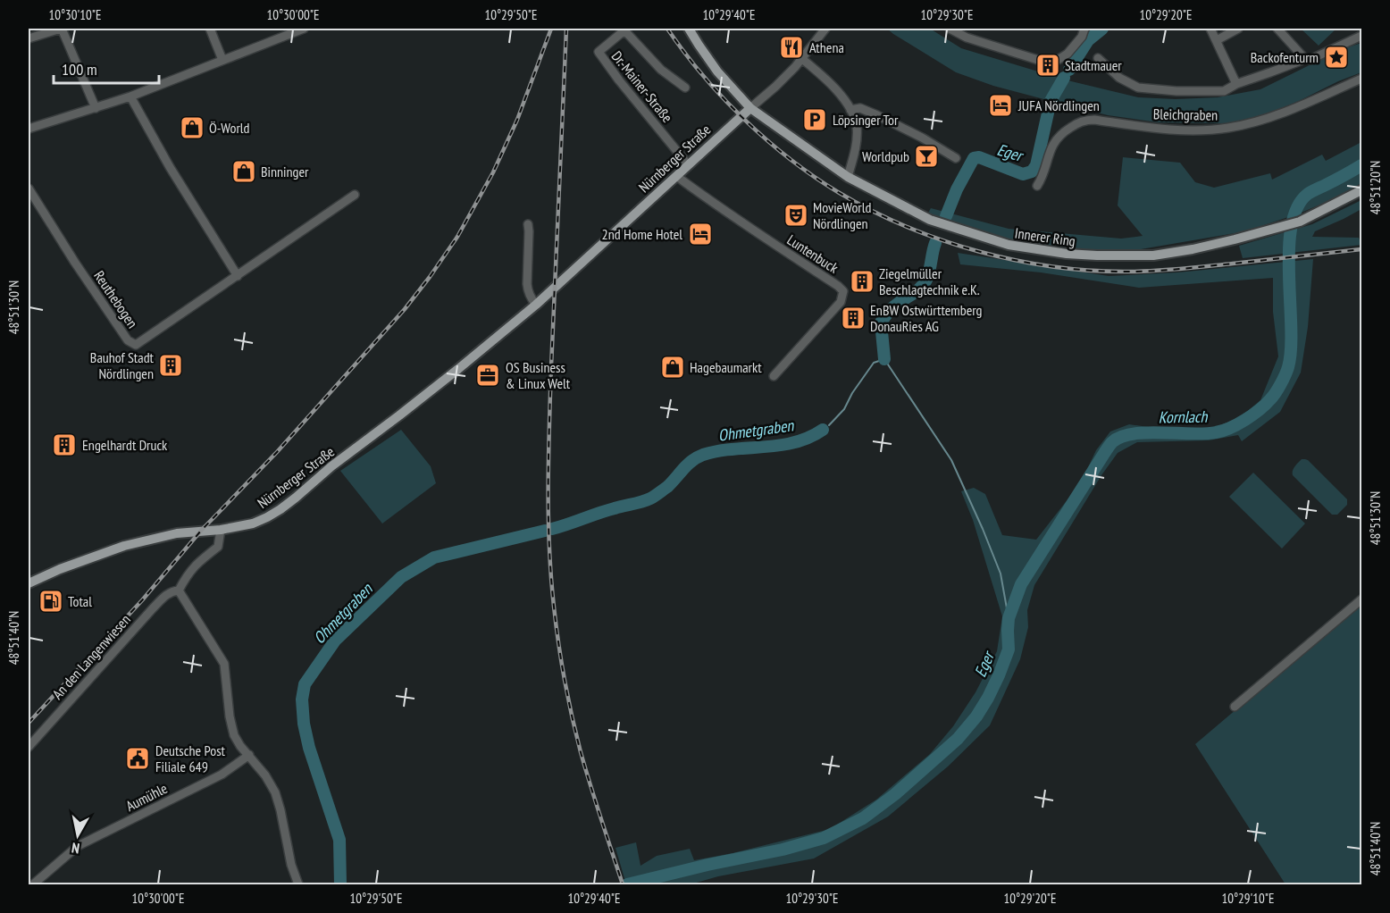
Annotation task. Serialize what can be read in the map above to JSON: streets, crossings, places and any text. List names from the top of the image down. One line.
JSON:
{"streets":{"main road":["Nürnberger Straße","Innerer Ring"],"street":["Dr.-Mainer-Straße","Bleichgraben","Luntenbuck","Reuthebogen","An den Langenwiesen","Aumühle"]},"crossings":[["Dr.-Mainer-Straße","Nürnberger Straße"],["Nürnberger Straße","Innerer Ring"],["Nürnberger Straße","Luntenbuck"]],"water":["Eger","Kornlach","Ohmetgraben"],"places":{"restaurant":["Athena"],"place":["Backofenturm"],"building":["Stadtmauer","Ziegelmüller Beschlagtechnik e.K.","EnBW Ostwürttemberg DonauRies AG","Bauhof Stadt Nördlingen","Engelhardt Druck"],"hotel":["JUFA Nördlingen","2nd Home Hotel"],"parking":["Löpsinger Tor"],"shop":["Ö-World","Binninger","Hagebaumarkt"],"bar":["Worldpub"],"theatre":["MovieWorld Nördlingen"],"office":["OS Business & Linux Welt"],"fuel station":["Total"],"public building":["Deutsche Post Filiale 649"]},"scale_bar":"100 m","north":"bottom","coordinates":["10°30'10\"E","10°30'00\"E","10°29'50\"E","10°29'40\"E","10°29'30\"E","10°29'20\"E","48°51'20\"N","48°51'30\"N","48°51'40\"N","10°29'10\"E"]}
